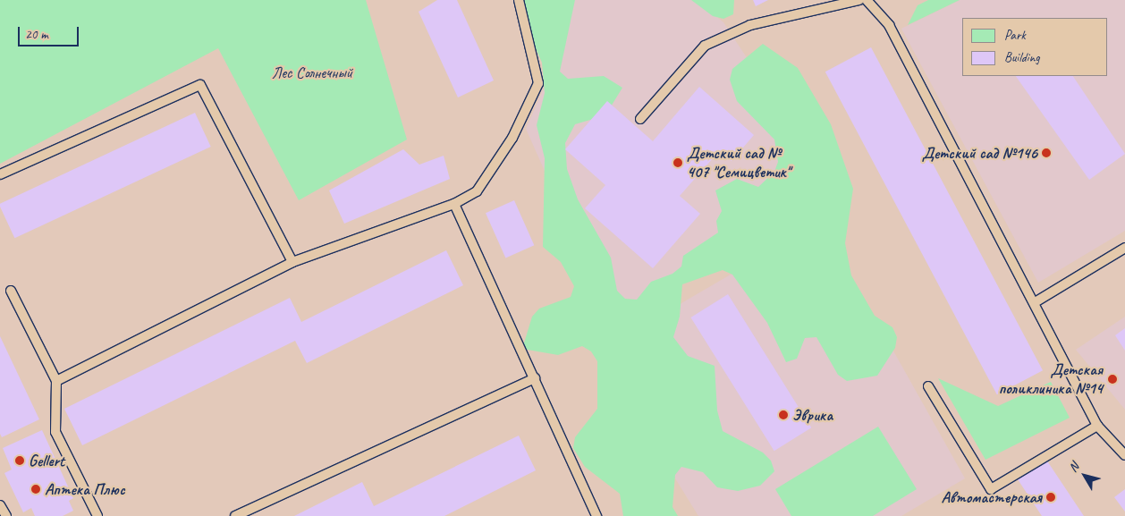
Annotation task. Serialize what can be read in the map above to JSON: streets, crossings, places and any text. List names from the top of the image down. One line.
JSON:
{"parks":["Лес Солнечный"],"places":["Детский сад №146","Детский сад № 407 \"Семицветик\"","Детская поликлиника №14","Эврика","Gellert","Аптека Плюс","Автомастерская"],"legend":["Park","Building"],"scale_bar":"20 m","north":"top left"}
